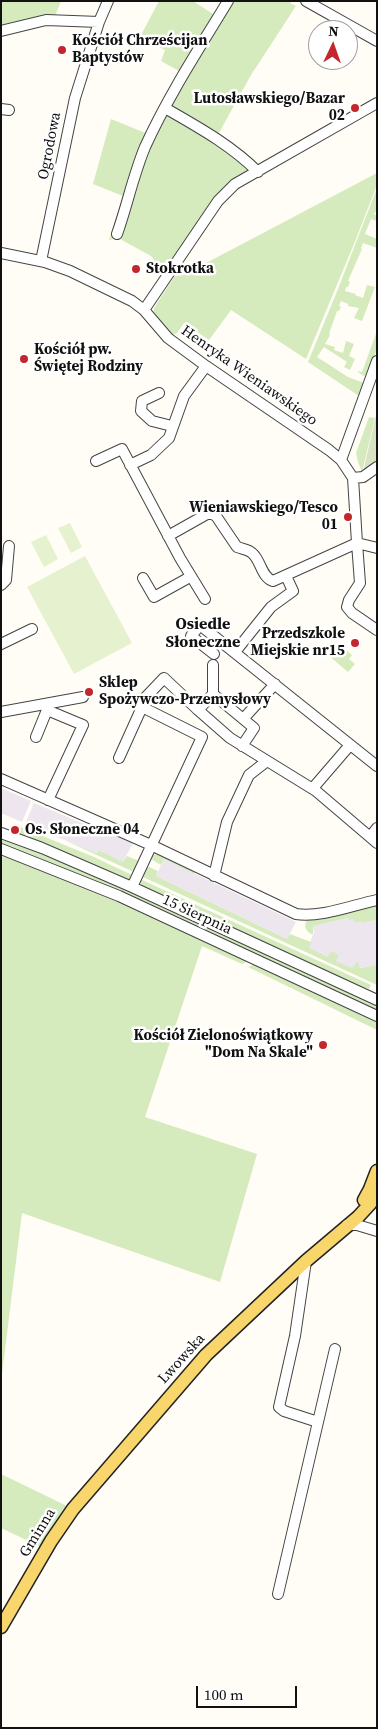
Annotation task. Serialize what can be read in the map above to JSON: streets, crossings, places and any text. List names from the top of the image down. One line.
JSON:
{"streets":{"main road":["Lwowska","Gminna"],"street":["Ogrodowa","Henryka Wieniawskiego","15 Sierpnia"]},"crossings":[["Ogrodowa","Henryka Wieniawskiego"],["Lwowska","Gminna"]],"districts":["Osiedle Słoneczne"],"places":["Kościół Chrześcijan Baptystów","Lutosławskiego/Bazar 02","Stokrotka","Kościół pw. Świętej Rodziny","Wieniawskiego/Tesco 01","Przedszkole Miejskie nr15","Sklep Spożywczo-Przemysłowy","Os. Słoneczne 04","Kościół Zielonoświątkowy \"Dom Na Skale\""],"scale_bar":"100 m","north":"top"}
